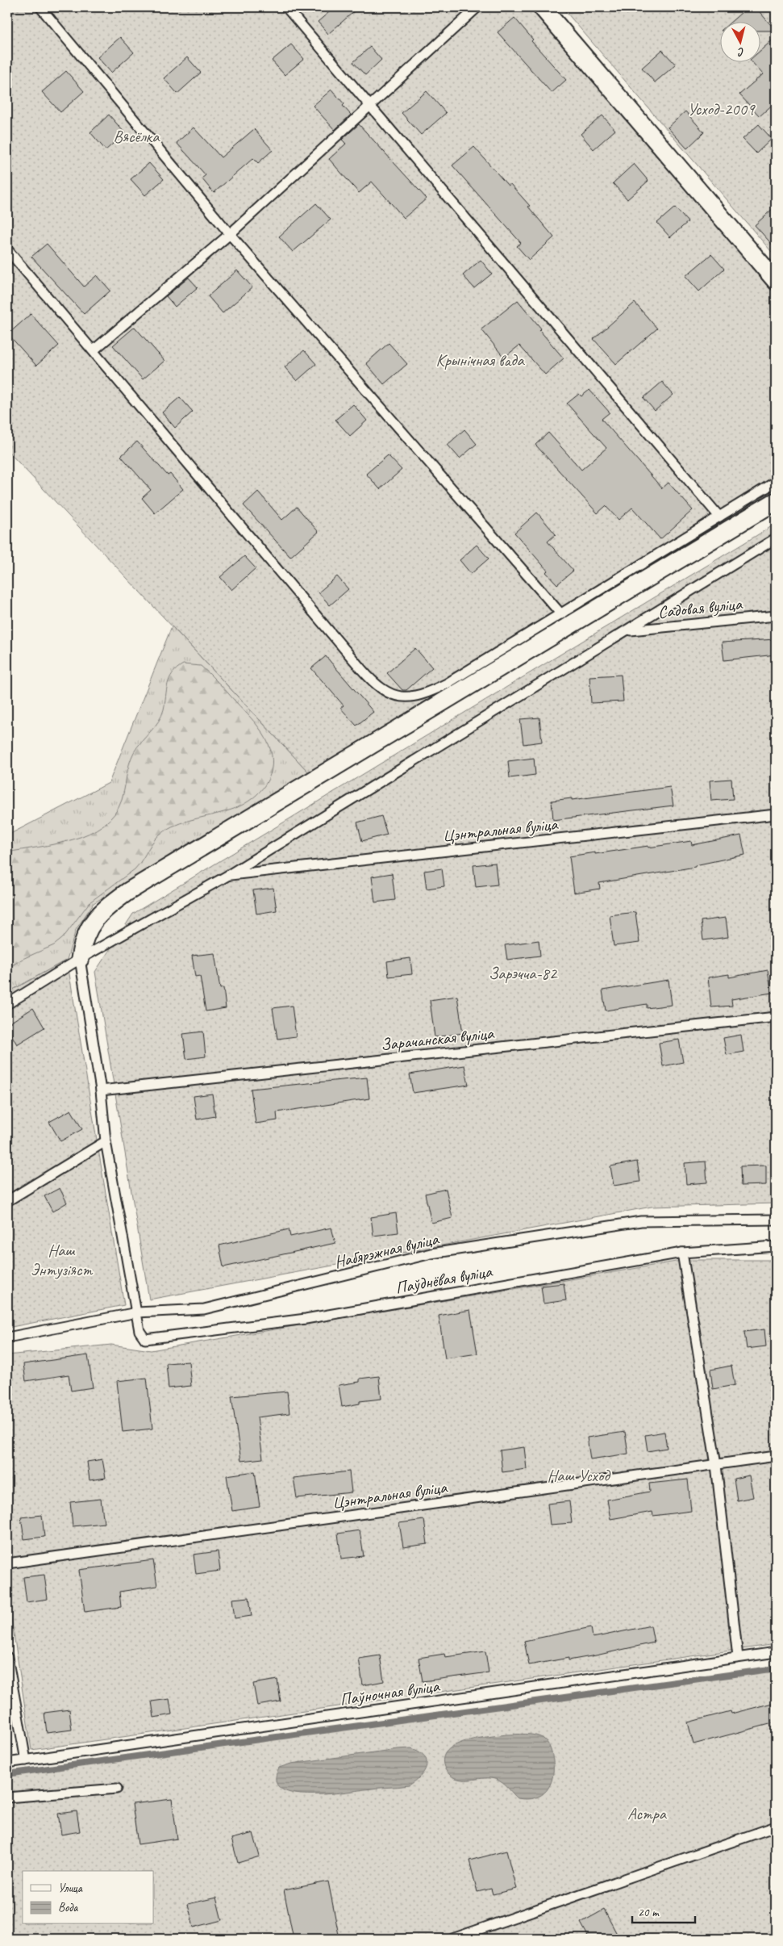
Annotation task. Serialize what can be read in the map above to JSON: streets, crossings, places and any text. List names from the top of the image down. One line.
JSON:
{"streets":{"lane":["Садовая вуліца","Цэнтральная вуліца","Зарачанская вуліца","Набярэжная вуліца","Паўднёвая вуліца","Паўночная вуліца"]},"crossings":[["Набярэжная вуліца","Паўднёвая вуліца"]],"parks":["Усход-2009","Вясёлка","Крынічная вада","Зарэчча-82","Наш Энтузіяст","Наш Усход","Астра"],"legend":["Улица","Вода"],"scale_bar":"20 m","north":"bottom"}
